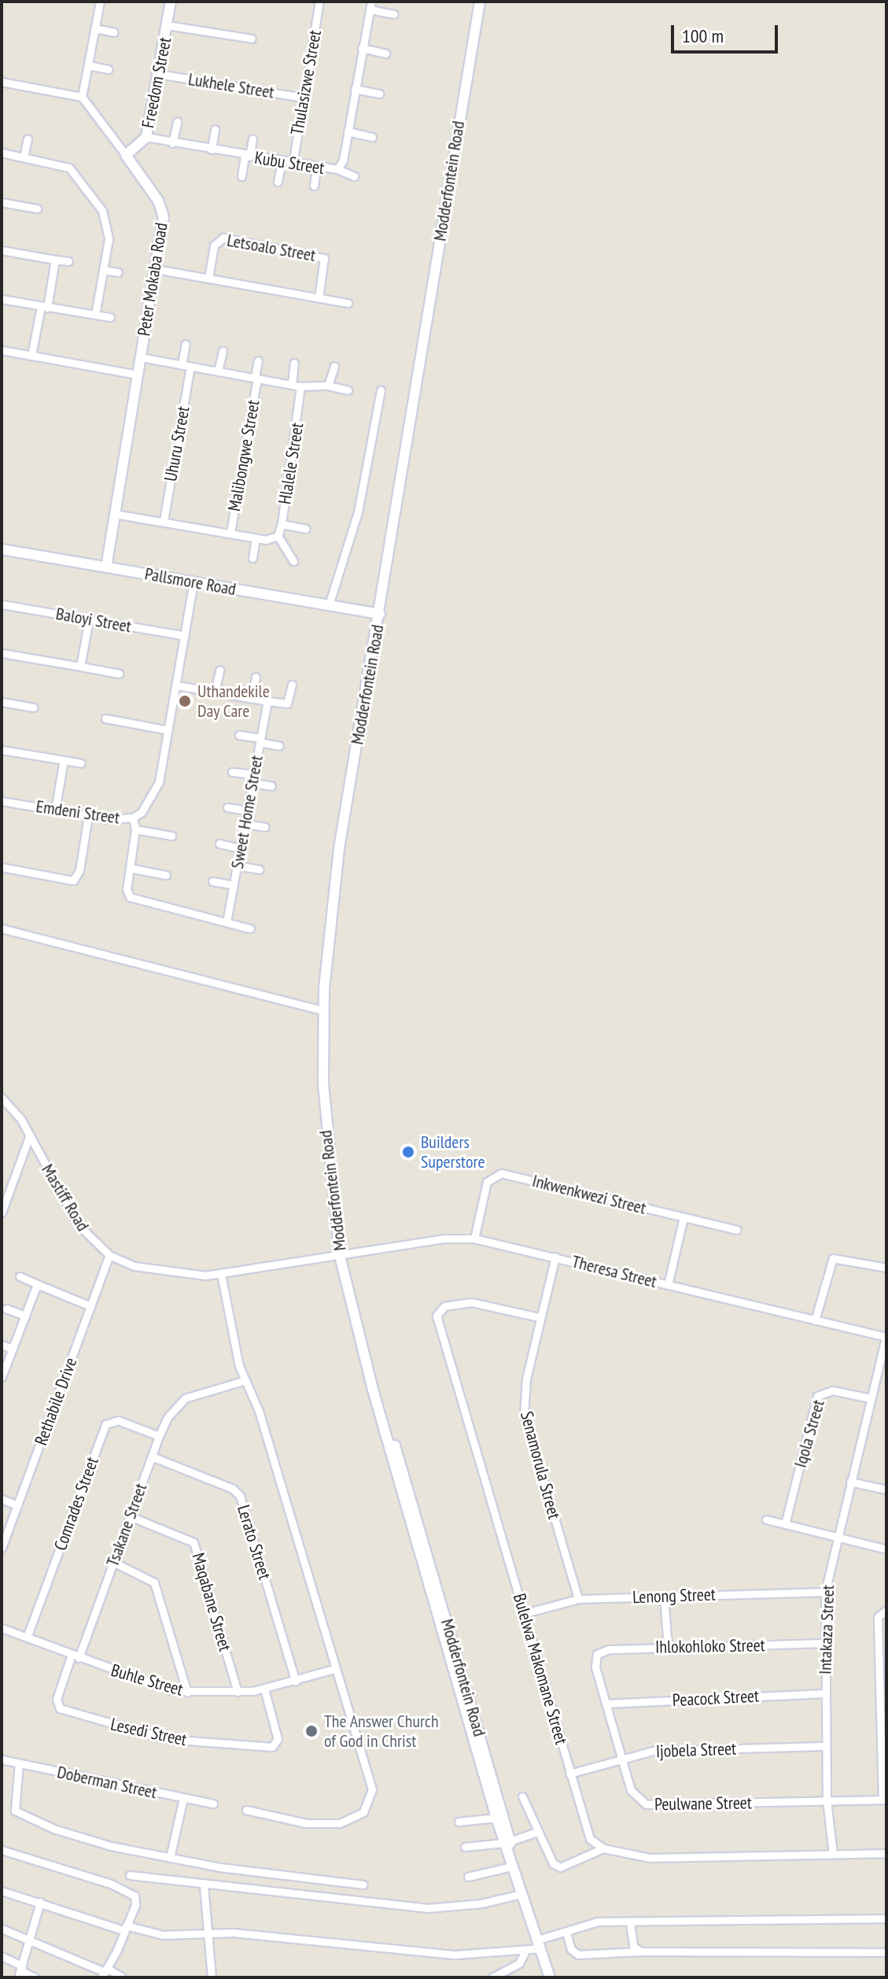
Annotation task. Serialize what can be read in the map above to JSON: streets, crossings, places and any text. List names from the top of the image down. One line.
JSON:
{"streets":{"main road":["Freedom Street","Modderfontein Road","Peter Mokaba Road","Pallsmore Road"],"street":["Thulasizwe Street","Lukhele Street","Kubu Street","Letsoalo Street","Uhuru Street","Malibongwe Street","Hlalele Street","Baloyi Street","Emdeni Street","Sweet Home Street","Inkwenkwezi Street","Mastiff Road","Theresa Street","Rethabile Drive","Iqola Street","Senamorula Street","Comrades Street","Tsakane Street","Lerato Street","Lenong Street","Maqabane Street","Intakaza Street","Ihlokohloko Street","Bulelwa Makomane Street","Buhle Street","Peacock Street","Lesedi Street","Ijobela Street","Doberman Street","Peulwane Street"]},"crossings":[["Freedom Street","Lukhele Street"],["Freedom Street","Kubu Street"],["Freedom Street","Peter Mokaba Road"],["Thulasizwe Street","Lukhele Street"],["Thulasizwe Street","Kubu Street"],["Modderfontein Road","Pallsmore Road"],["Modderfontein Road","Mastiff Road"],["Modderfontein Road","Theresa Street"],["Peter Mokaba Road","Pallsmore Road"],["Pallsmore Road","Emdeni Street"],["Baloyi Street","Emdeni Street"],["Inkwenkwezi Street","Theresa Street"],["Mastiff Road","Theresa Street"],["Mastiff Road","Rethabile Drive"],["Theresa Street","Senamorula Street"],["Theresa Street","Intakaza Street"],["Iqola Street","Intakaza Street"],["Senamorula Street","Lenong Street"],["Senamorula Street","Bulelwa Makomane Street"],["Comrades Street","Tsakane Street"],["Comrades Street","Buhle Street"],["Tsakane Street","Lerato Street"],["Tsakane Street","Maqabane Street"],["Tsakane Street","Buhle Street"],["Tsakane Street","Lesedi Street"],["Lerato Street","Buhle Street"],["Lenong Street","Intakaza Street"],["Lenong Street","Bulelwa Makomane Street"],["Maqabane Street","Buhle Street"],["Intakaza Street","Ihlokohloko Street"],["Intakaza Street","Peacock Street"],["Intakaza Street","Ijobela Street"],["Intakaza Street","Peulwane Street"],["Ihlokohloko Street","Peulwane Street"],["Bulelwa Makomane Street","Ijobela Street"],["Buhle Street","Lesedi Street"],["Peacock Street","Peulwane Street"],["Ijobela Street","Peulwane Street"]],"places":["Uthandekile Day Care","Builders Superstore","The Answer Church of God in Christ"],"scale_bar":"100 m"}
